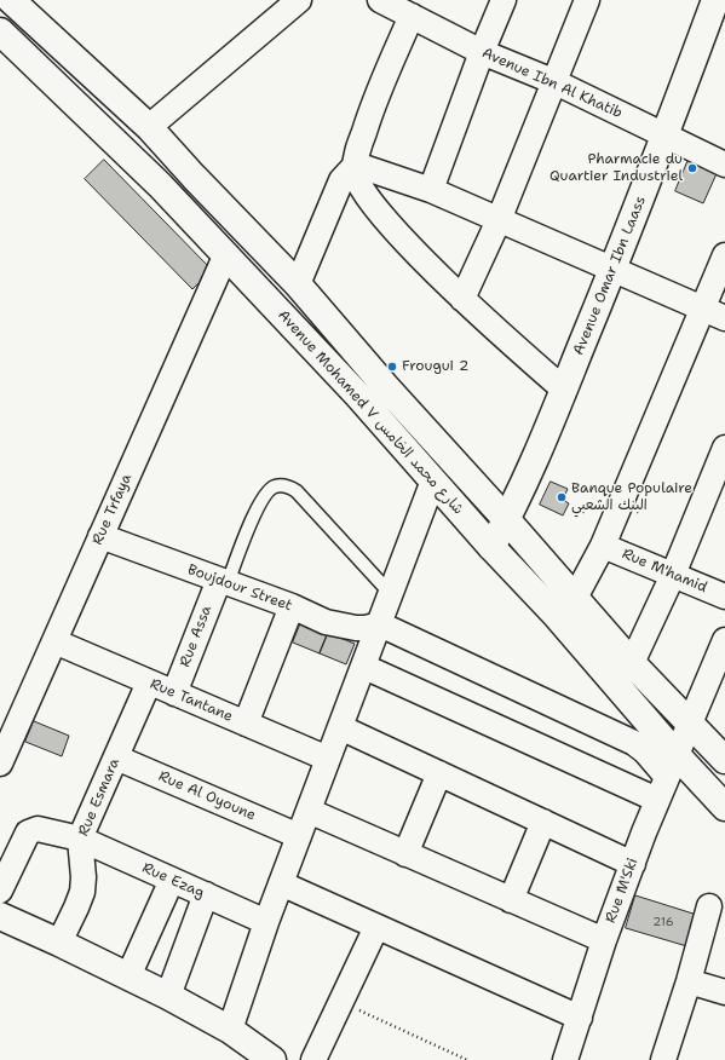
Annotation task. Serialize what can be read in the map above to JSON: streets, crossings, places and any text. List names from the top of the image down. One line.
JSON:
{"streets":{"main road":["Avenue Omar Ibn Laass","Avenue Mohamed V شارع محمد الخامس"],"street":["Avenue Ibn Al Khatib","Rue Trfaya","Rue M'hamid","Boujdour Street","Rue Assa","Rue Tantane","Rue Al Oyoune","Rue Esmara","Rue Ezag","Rue M'Ski"]},"crossings":[["Avenue Ibn Al Khatib","Avenue Omar Ibn Laass"],["Avenue Omar Ibn Laass","Avenue Mohamed V شارع محمد الخامس"],["Avenue Mohamed V شارع محمد الخامس","Rue Trfaya"],["Avenue Mohamed V شارع محمد الخامس","Rue M'Ski"],["Rue Trfaya","Boujdour Street"],["Rue Trfaya","Rue Tantane"],["Boujdour Street","Rue Assa"],["Rue Assa","Rue Tantane"],["Rue Tantane","Rue Esmara"],["Rue Al Oyoune","Rue Esmara"],["Rue Esmara","Rue Ezag"]],"places":["Pharmacie du Quartier Industriel","Frougui 2","Banque Populaire البنك الشعبي"],"house_numbers":["216"]}
